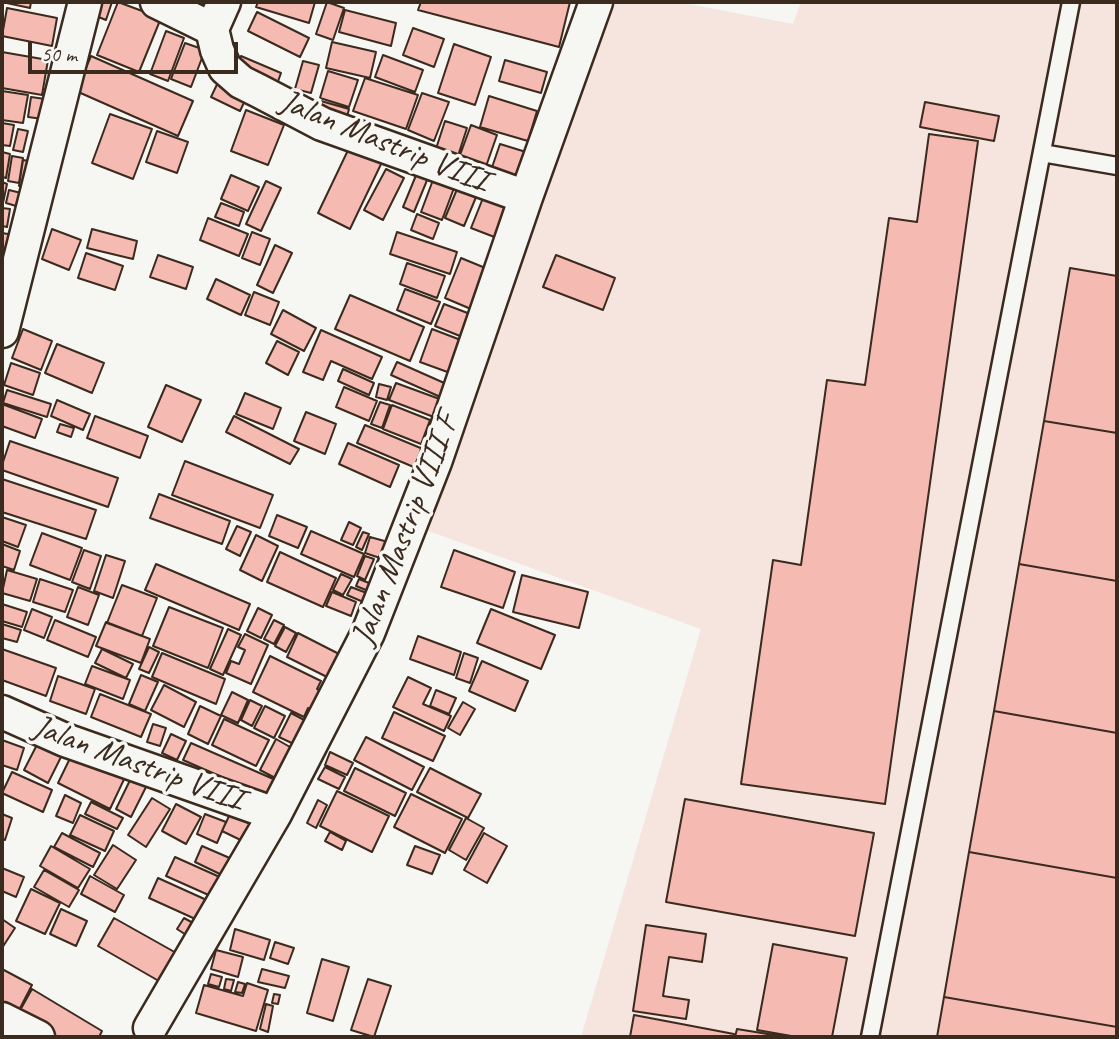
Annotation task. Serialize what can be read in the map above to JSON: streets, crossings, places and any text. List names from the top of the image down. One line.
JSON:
{"streets":{"street":["Jalan Mastrip VIII","Jalan Mastrip VIII F"]},"crossings":[["Jalan Mastrip VIII","Jalan Mastrip VIII F"]],"scale_bar":"50 m"}
